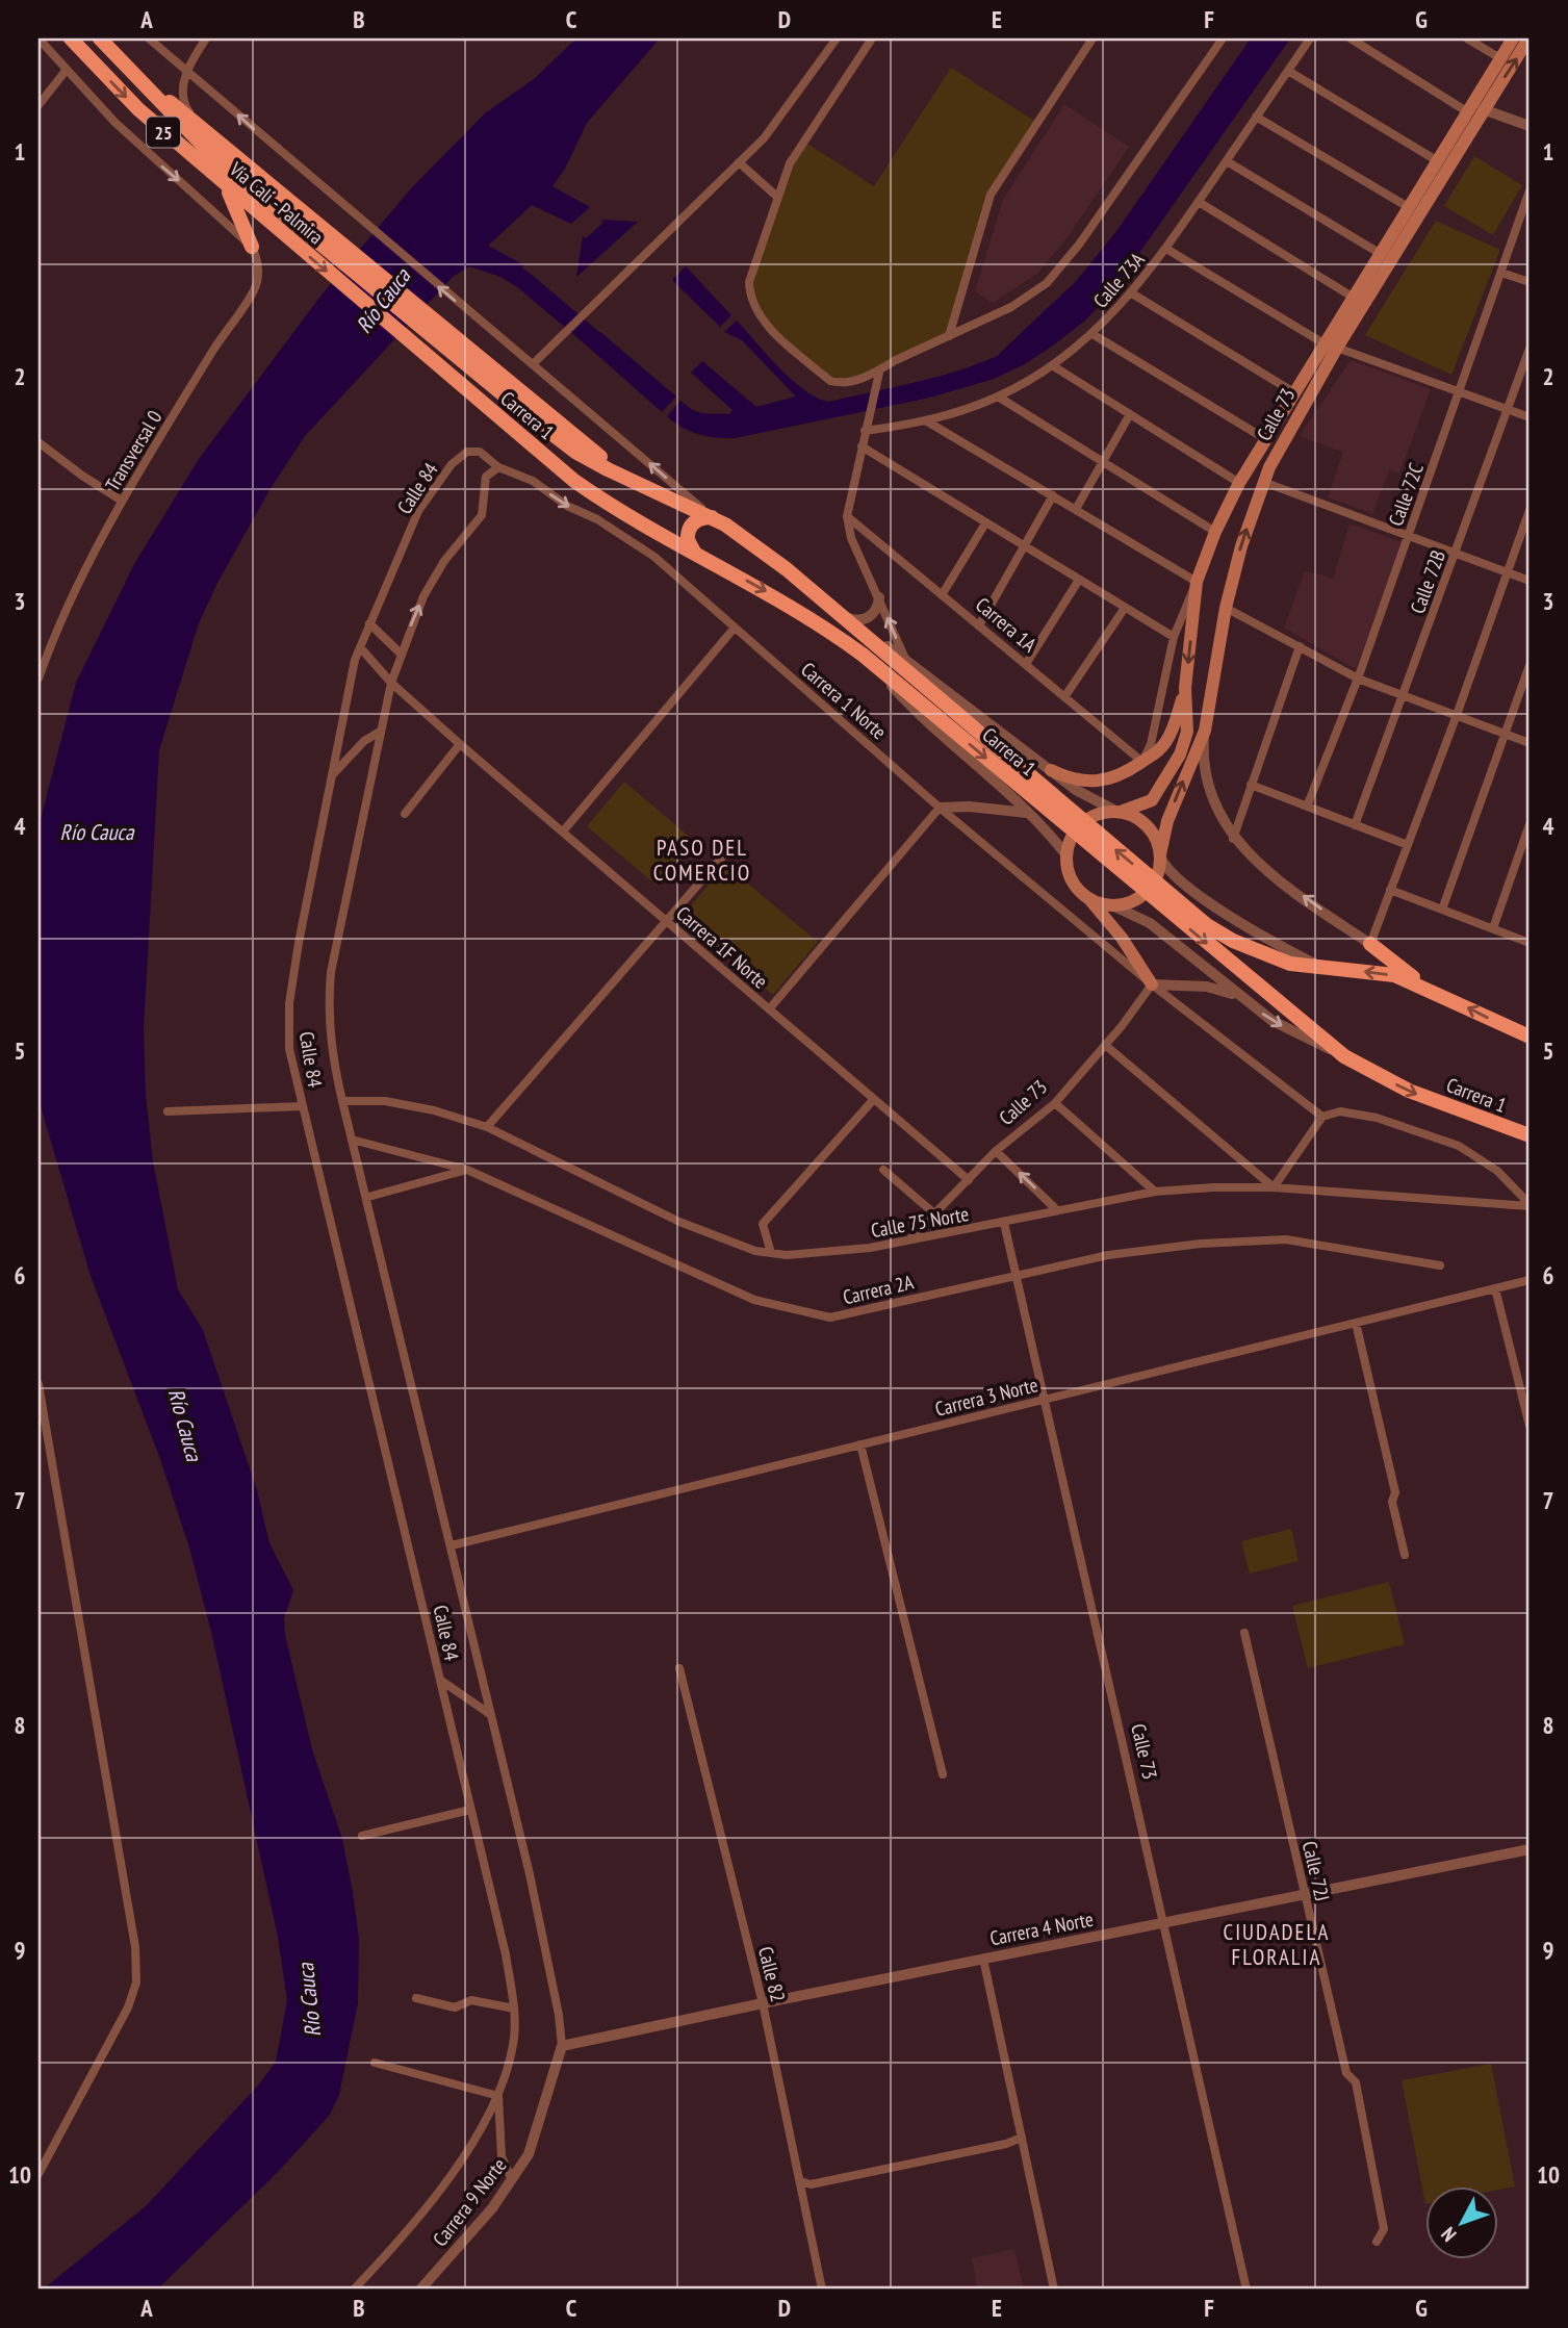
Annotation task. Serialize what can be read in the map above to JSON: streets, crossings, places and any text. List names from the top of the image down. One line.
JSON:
{"streets":{"highway":["25","Vía Cali - Palmira","Carrera 1"],"main road":["Calle 73"],"street":["Calle 73A","Transversal 0","Calle 84","Calle 72C","Calle 72B","Carrera 1A","Carrera 1 Norte","Carrera 1F Norte","Calle 75 Norte","Carrera 2A","Carrera 3 Norte","Calle 72J","Carrera 4 Norte","Calle 82","Carrera 9 Norte"]},"crossings":[["25","Vía Cali - Palmira"],["25","Carrera 1"],["Vía Cali - Palmira","Carrera 1"],["Calle 73","Carrera 1 Norte"],["Calle 73","Carrera 1F Norte"],["Calle 73","Calle 75 Norte"],["Calle 73","Carrera 2A"],["Calle 73","Carrera 3 Norte"],["Calle 73","Carrera 4 Norte"],["Calle 84","Carrera 1 Norte"],["Calle 84","Carrera 1F Norte"],["Calle 84","Calle 75 Norte"],["Calle 84","Carrera 2A"],["Calle 84","Carrera 3 Norte"],["Calle 84","Carrera 4 Norte"],["Calle 84","Carrera 9 Norte"],["Calle 72J","Carrera 4 Norte"],["Carrera 4 Norte","Calle 82"],["Carrera 4 Norte","Carrera 9 Norte"]],"districts":["PASO DEL COMERCIO","CIUDADELA FLORALIA"],"water":["Río Cauca"],"north":"bottom left","grid":{"columns":["A","B","C","D","E","F","G"],"rows":["1","2","3","4","5","6","7","8","9","10"]}}
